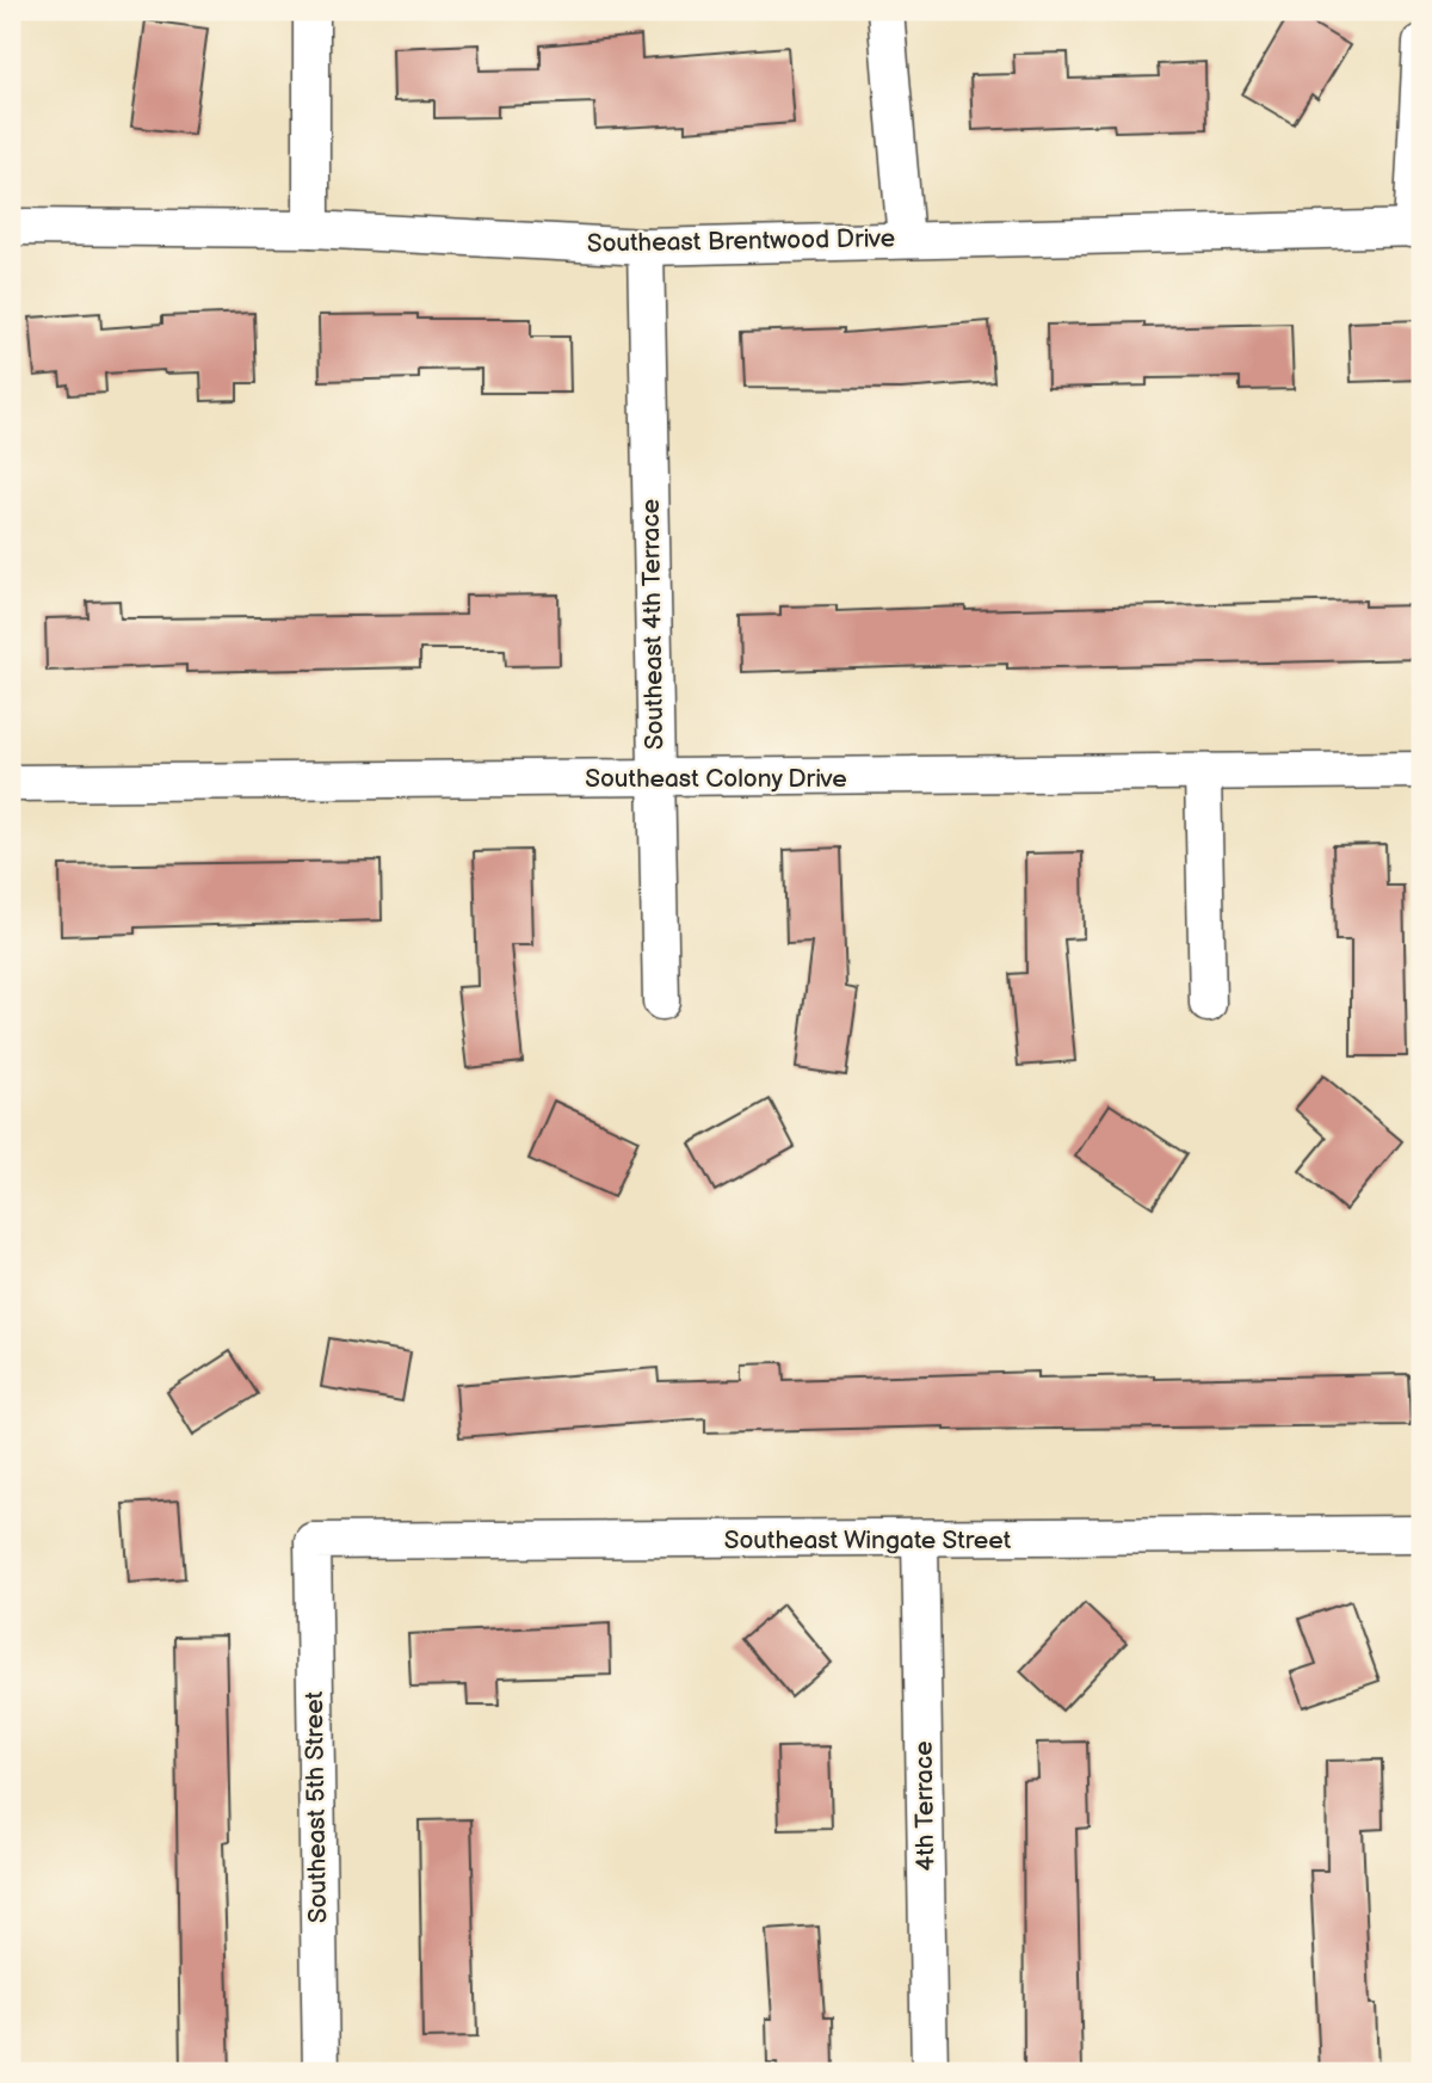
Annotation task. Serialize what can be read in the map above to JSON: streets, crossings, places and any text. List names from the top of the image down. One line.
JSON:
{"streets":{"street":["Southeast Brentwood Drive","Southeast 4th Terrace","Southeast Colony Drive","Southeast Wingate Street","4th Terrace","Southeast 5th Street"]},"crossings":[["Southeast Brentwood Drive","Southeast 4th Terrace"],["Southeast 4th Terrace","Southeast Colony Drive"],["Southeast Wingate Street","4th Terrace"],["Southeast Wingate Street","Southeast 5th Street"]]}
